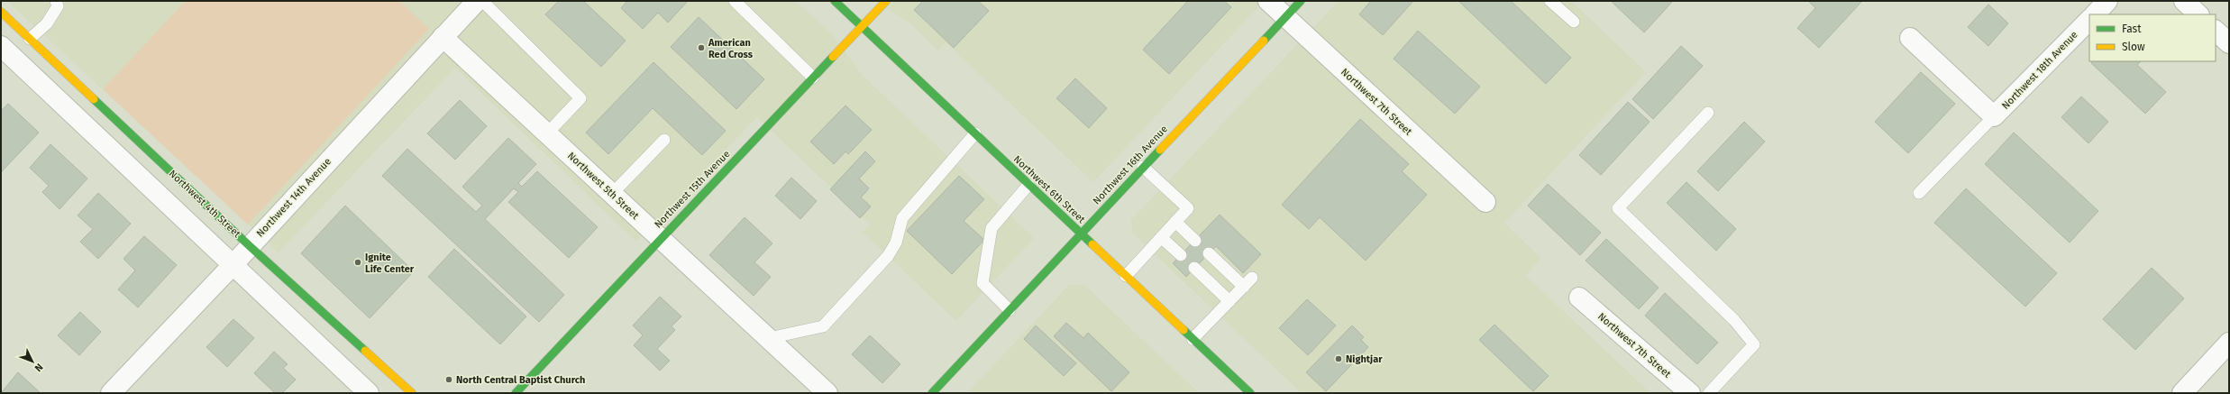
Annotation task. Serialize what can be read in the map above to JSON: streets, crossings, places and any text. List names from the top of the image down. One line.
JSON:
{"streets":{"street":["Northwest 18th Avenue","Northwest 7th Street","Northwest 16th Avenue","Northwest 5th Street","Northwest 15th Avenue","Northwest 6th Street","Northwest 14th Avenue","Northwest 4th Street"]},"crossings":[["Northwest 7th Street","Northwest 16th Avenue"],["Northwest 16th Avenue","Northwest 6th Street"],["Northwest 5th Street","Northwest 15th Avenue"],["Northwest 5th Street","Northwest 14th Avenue"],["Northwest 15th Avenue","Northwest 6th Street"],["Northwest 14th Avenue","Northwest 4th Street"]],"places":["American Red Cross","Ignite Life Center","Nightjar","North Central Baptist Church"],"legend":["Fast","Slow"],"north":"bottom right"}
